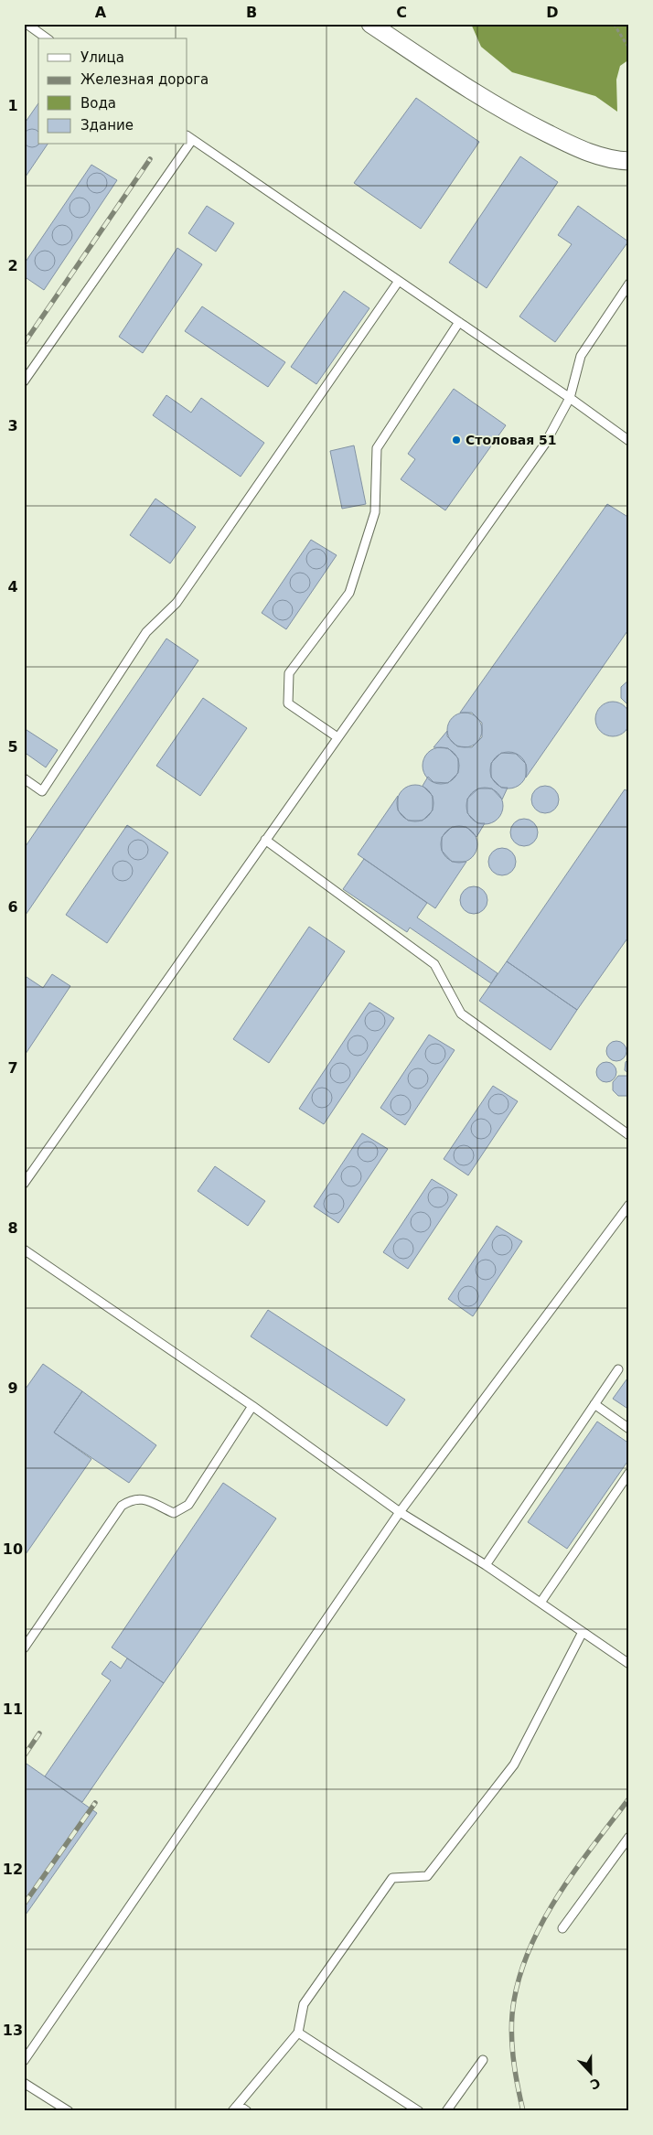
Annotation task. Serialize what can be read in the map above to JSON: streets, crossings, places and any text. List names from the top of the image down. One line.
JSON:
{"places":["Столовая 51"],"legend":["Улица","Железная дорога","Вода","Здание"],"north":"bottom","grid":{"columns":["A","B","C","D"],"rows":["1","2","3","4","5","6","7","8","9","10","11","12","13"]}}
